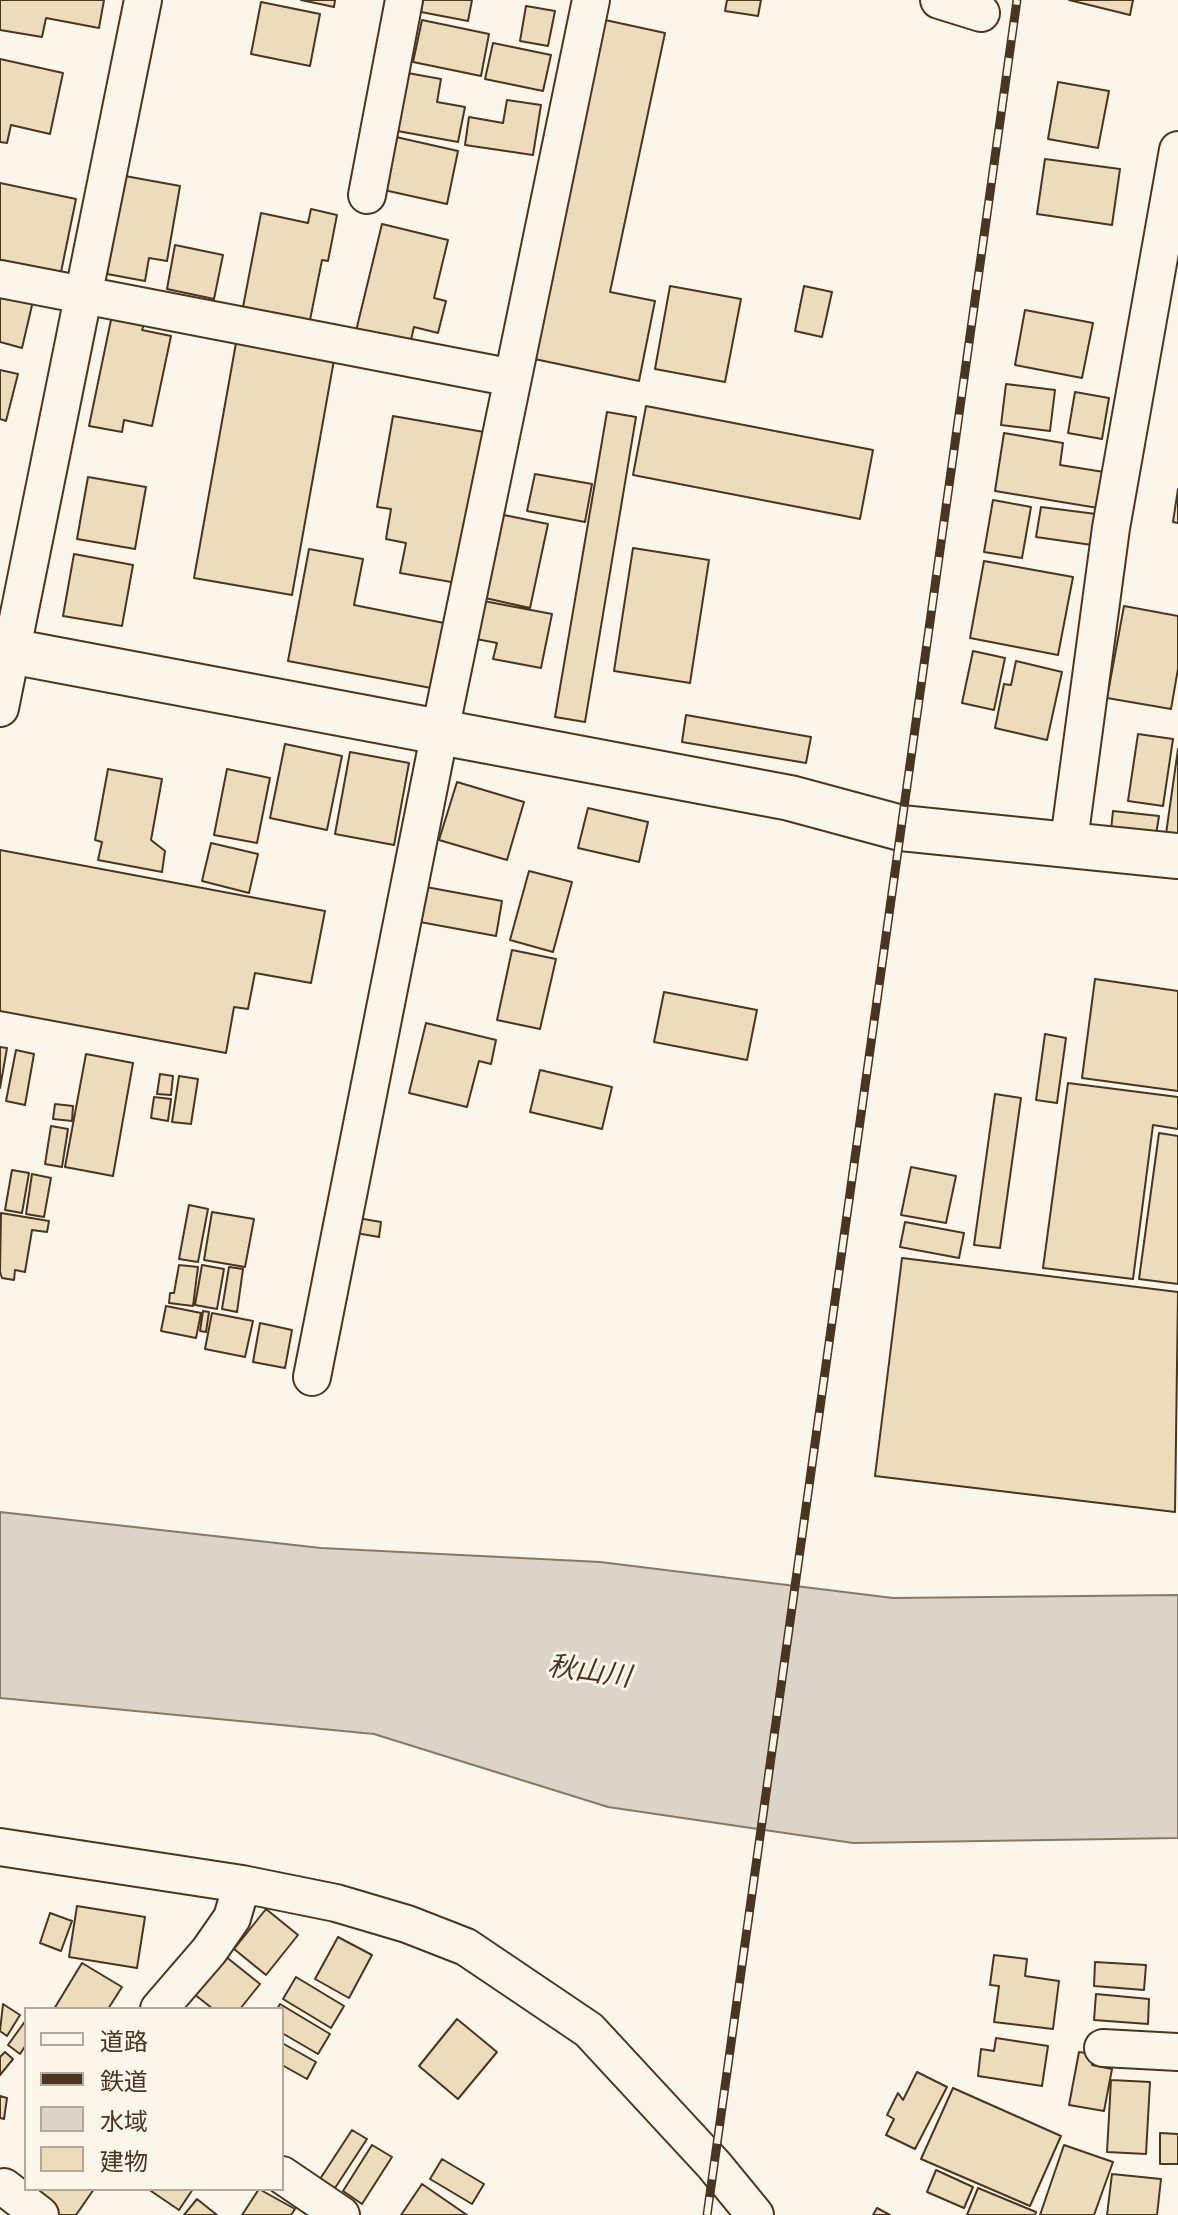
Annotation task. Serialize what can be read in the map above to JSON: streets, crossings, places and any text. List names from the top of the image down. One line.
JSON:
{"water":["秋山川"],"legend":["道路","鉄道","水域","建物"]}
